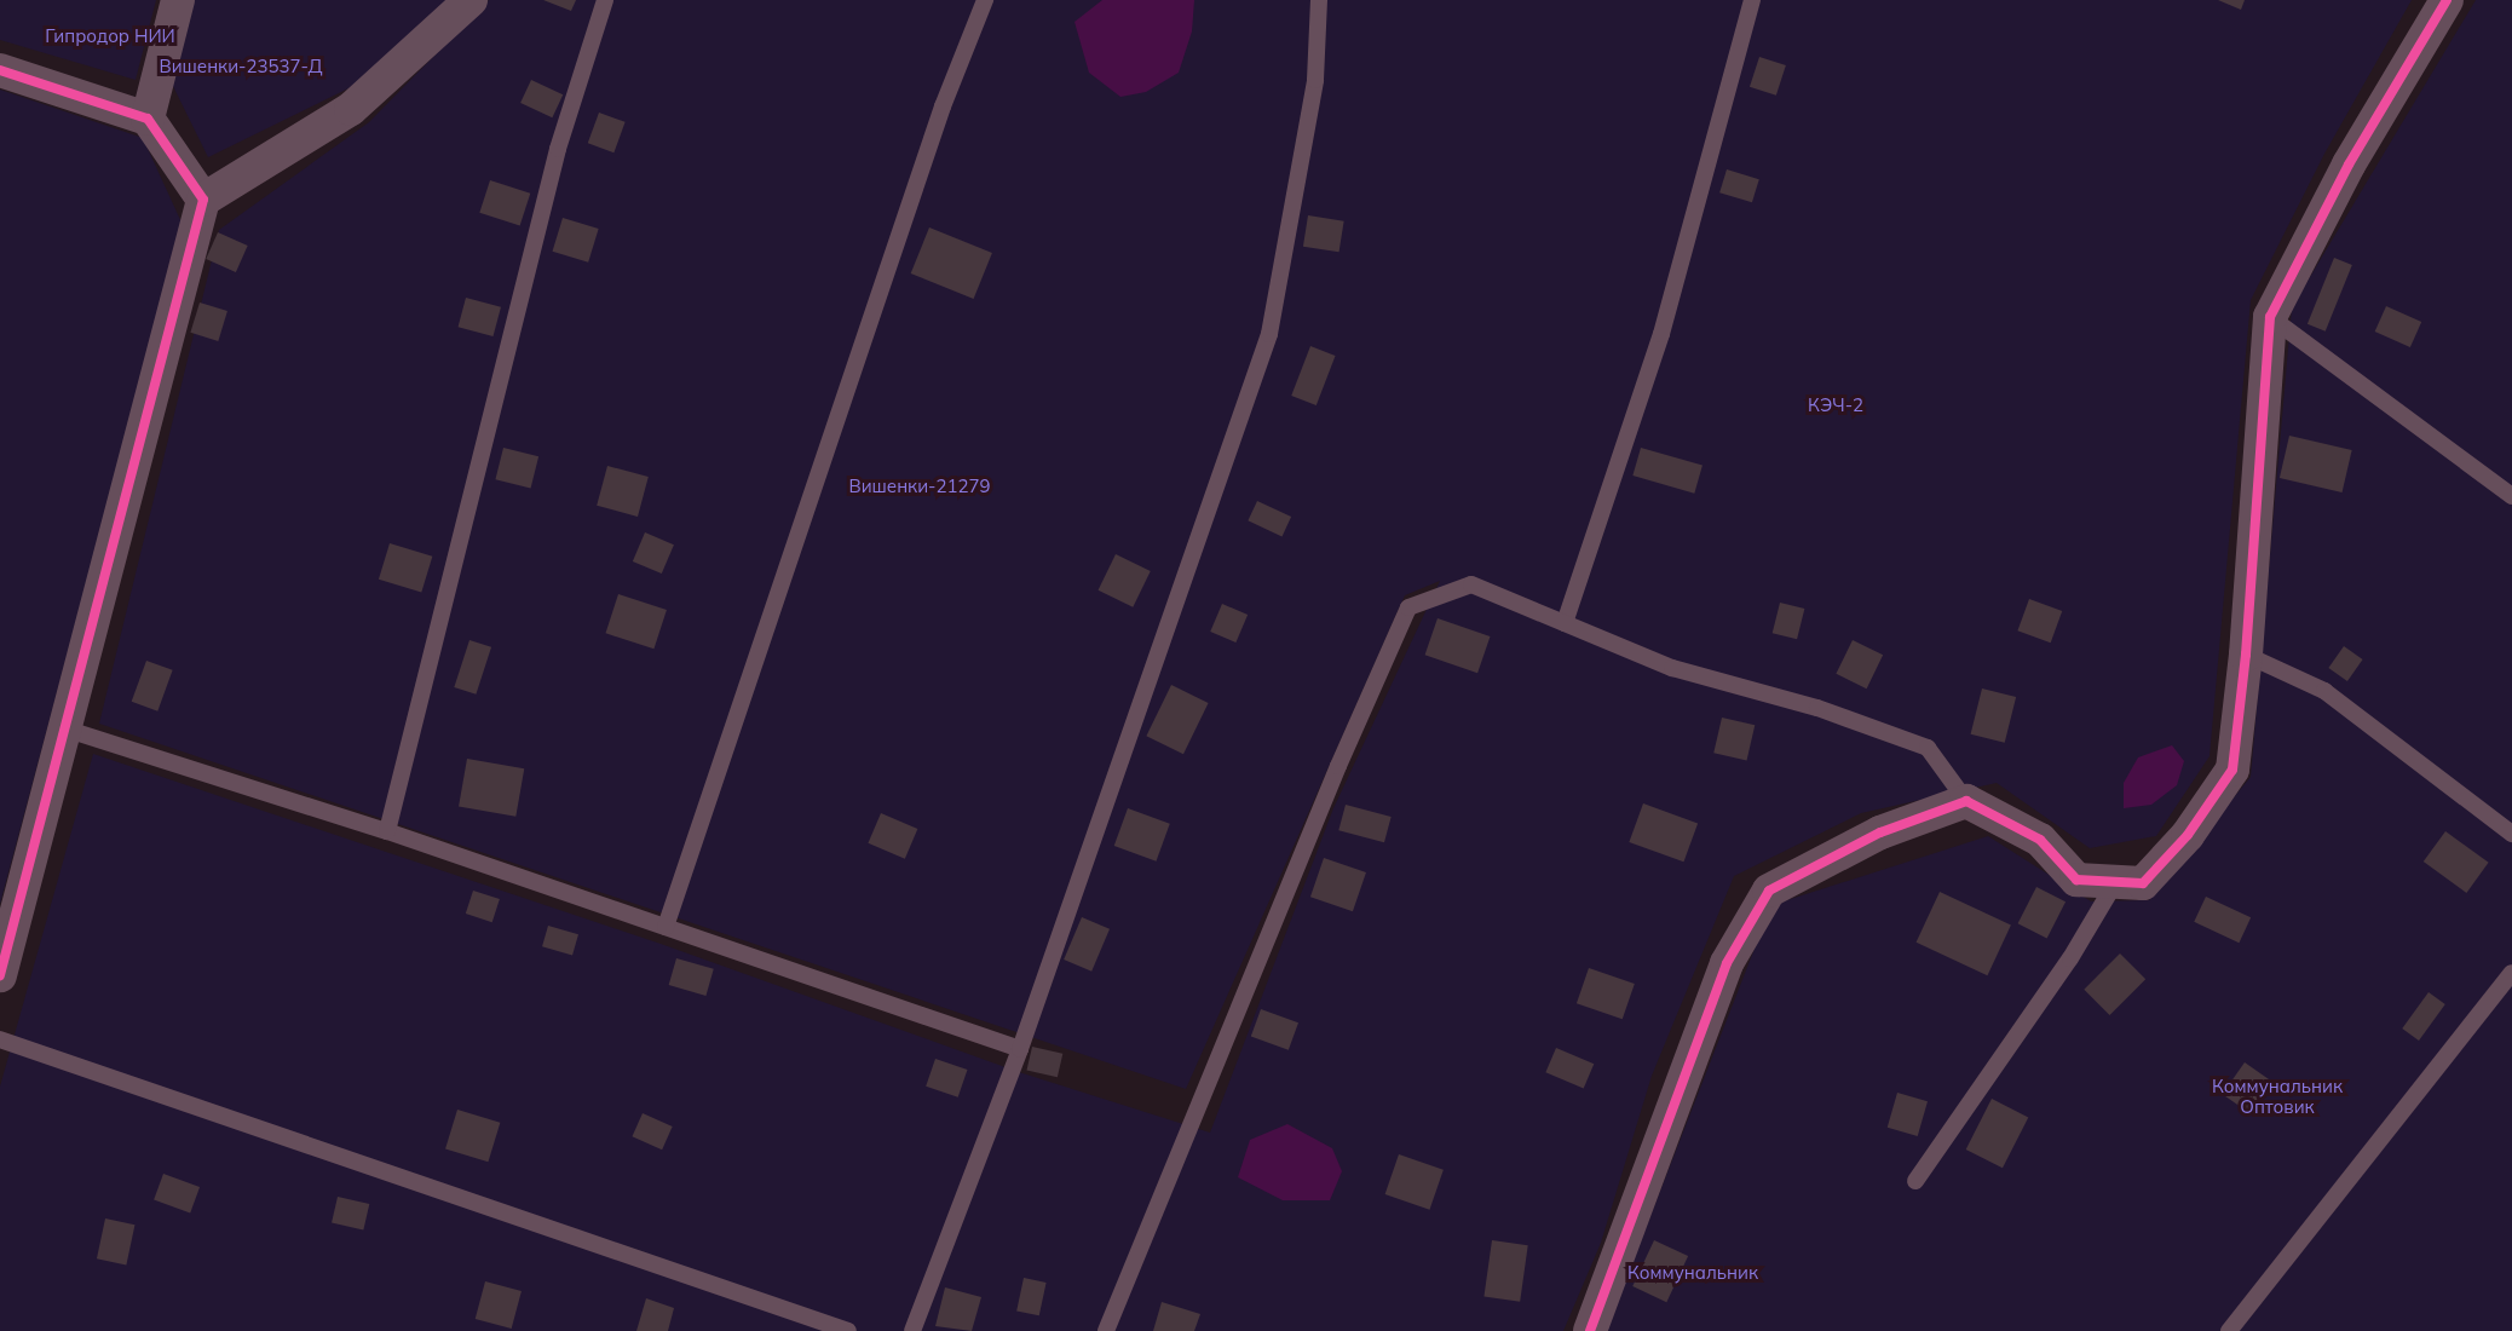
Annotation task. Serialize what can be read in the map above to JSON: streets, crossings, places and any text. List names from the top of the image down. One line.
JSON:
{"parks":["Гипродор НИИ","Вишенки-23537-Д","КЭЧ-2","Вишенки-21279","Коммунальник Оптовик","Коммунальник"]}
